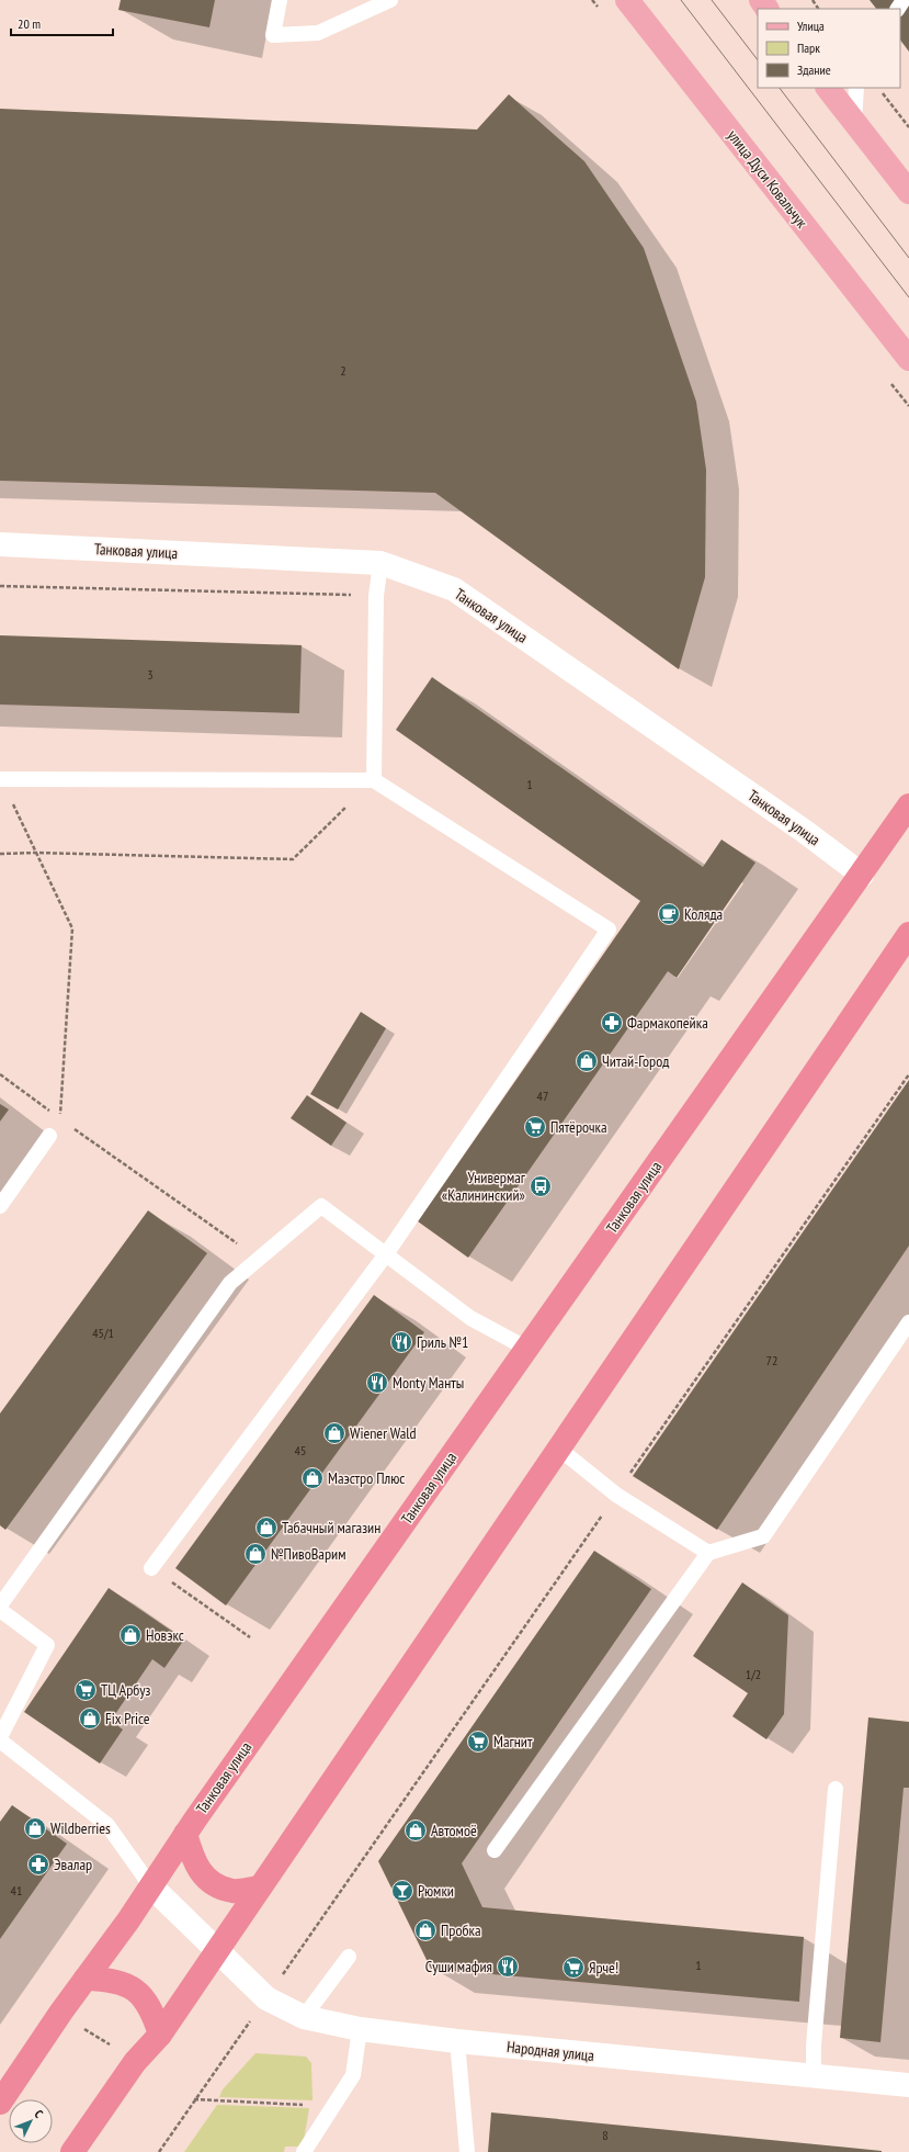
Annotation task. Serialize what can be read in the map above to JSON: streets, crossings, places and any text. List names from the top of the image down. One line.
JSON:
{"streets":{"highway":["Танковая улица"],"main road":["улица Дуси Ковальчук"],"street":["Народная улица"]},"crossings":[["Танковая улица","Народная улица"]],"places":{"cafe":["Коляда"],"pharmacy":["Фармакопейка","Эвалар"],"shop":["Читай-Город","Wiener Wald","Маэстро Плюс","Табачный магазин","№ПивоВарим","Новэкс","Fix Price","Wildberries","Автомоё","Пробка"],"supermarket":["Пятёрочка","ТЦ Арбуз","Магнит","Ярче!"],"bus stop":["Универмаг «Калининский»"],"restaurant":["Гриль №1","Monty Манты","Суши мафия"],"bar":["Рюмки"]},"house_numbers":["2","3","1","47","45/1","72","45","1/2","41","1","8"],"legend":["Улица","Парк","Здание"],"scale_bar":"20 m","north":"top right"}
